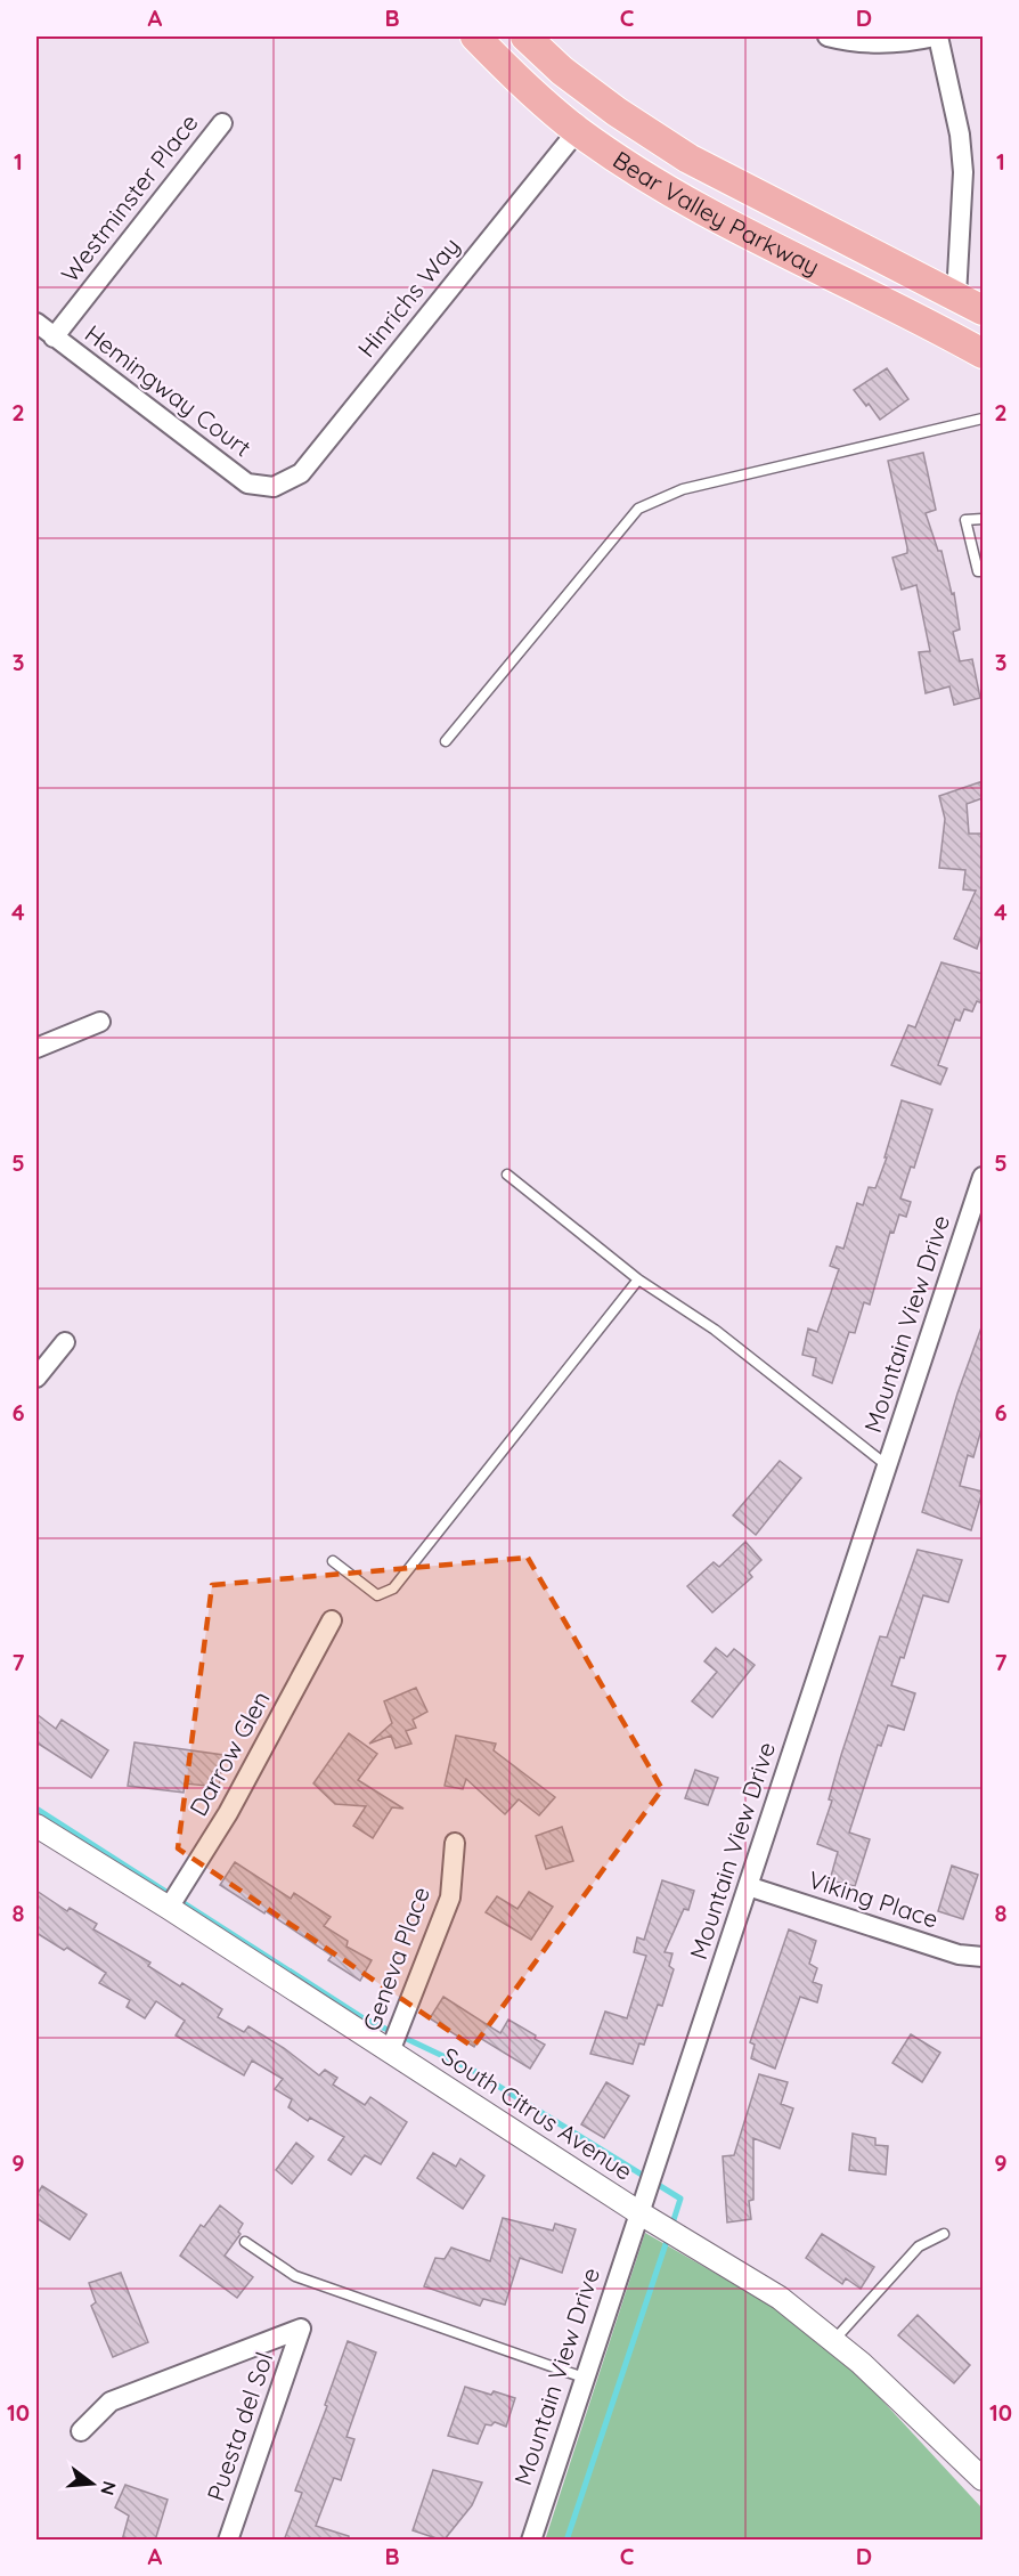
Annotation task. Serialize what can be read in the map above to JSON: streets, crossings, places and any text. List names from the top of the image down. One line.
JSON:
{"streets":{"main road":["Bear Valley Parkway"],"street":["Westminster Place","Hinrichs Way","Hemingway Court","Mountain View Drive","Darrow Glen","Viking Place","Geneva Place","South Citrus Avenue","Puesta del Sol"]},"crossings":[["Westminster Place","Hemingway Court"],["Bear Valley Parkway","Hinrichs Way"],["Hinrichs Way","Hemingway Court"],["Mountain View Drive","Viking Place"],["Mountain View Drive","South Citrus Avenue"],["Darrow Glen","South Citrus Avenue"],["Geneva Place","South Citrus Avenue"]],"north":"right","grid":{"columns":["A","B","C","D"],"rows":["1","2","3","4","5","6","7","8","9","10"]}}
